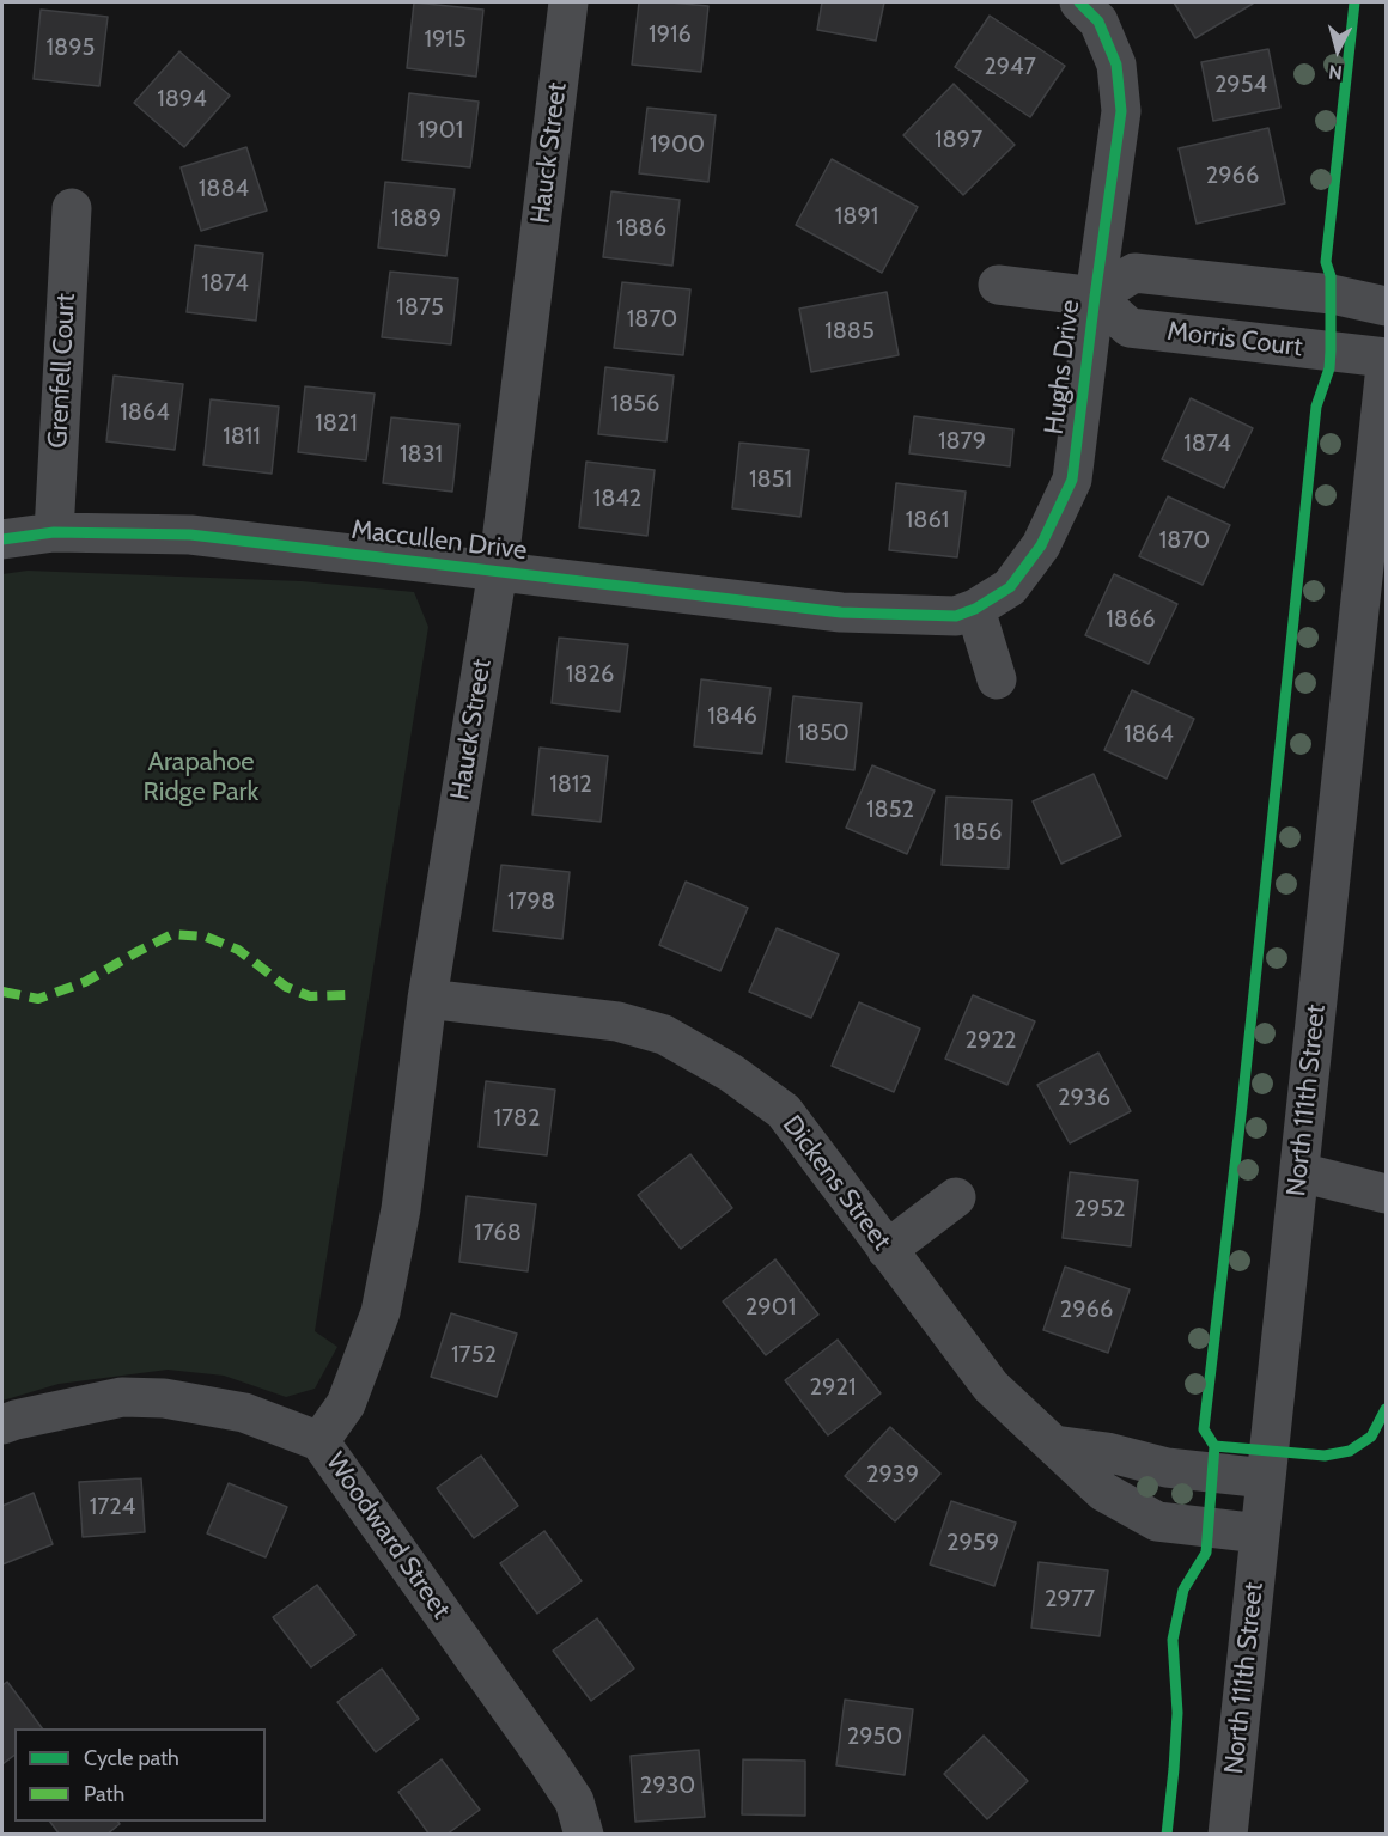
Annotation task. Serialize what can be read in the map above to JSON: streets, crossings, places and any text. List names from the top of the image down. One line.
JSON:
{"streets":{"street":["Hauck Street","Morris Court","Hughs Drive","Grenfell Court","Maccullen Drive","North 111th Street","Dickens Street","Woodward Street"]},"crossings":[["Hauck Street","Maccullen Drive"],["Hauck Street","Dickens Street"],["Hauck Street","Woodward Street"],["Morris Court","Hughs Drive"],["Hughs Drive","Maccullen Drive"],["Grenfell Court","Maccullen Drive"],["North 111th Street","Dickens Street"]],"parks":["Arapahoe Ridge Park"],"house_numbers":["1916","1915","1895","2947","2954","1894","1901","1897","1900","2966","1884","1891","1889","1886","1874","1875","1870","1885","1856","1864","1821","1811","1879","1874","1831","1851","1842","1861","1870","1866","1826","1846","1850","1864","1812","1852","1856","1798","2922","2936","1782","2952","1768","2901","2966","1752","2921","2939","1724","2959","2977","2950","2930"],"legend":["Cycle path","Path"],"north":"bottom"}
